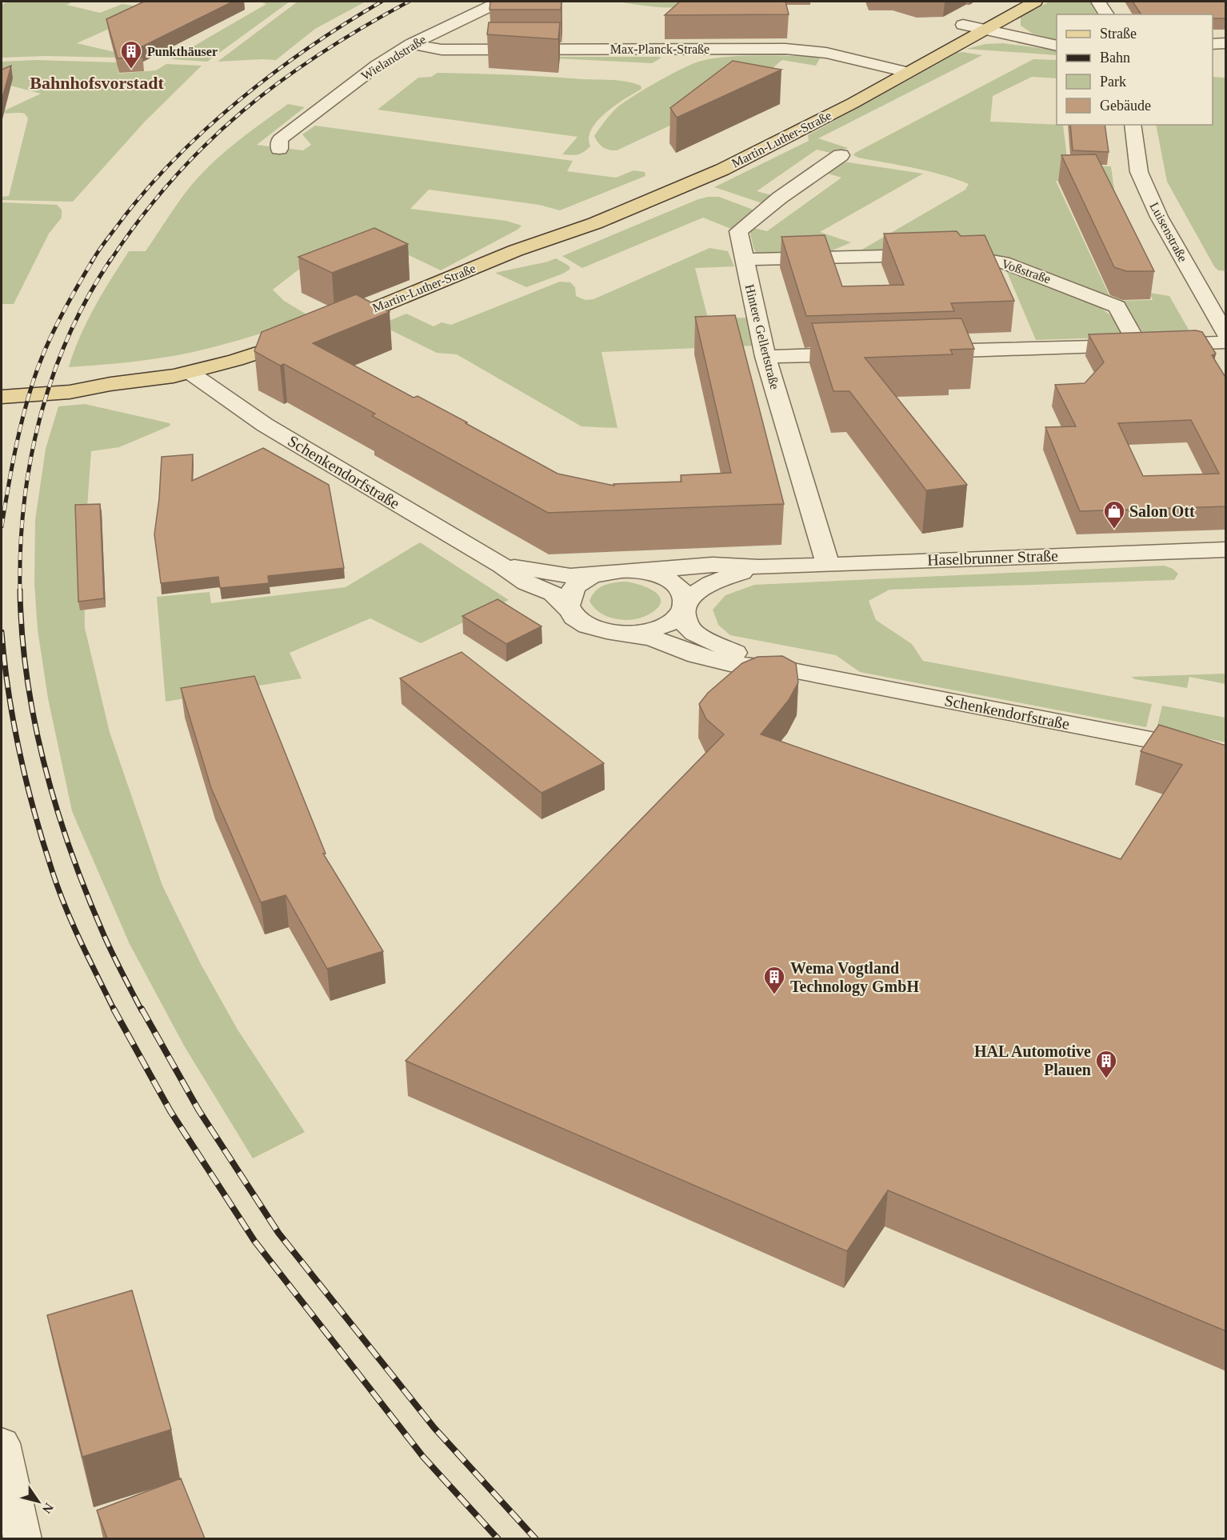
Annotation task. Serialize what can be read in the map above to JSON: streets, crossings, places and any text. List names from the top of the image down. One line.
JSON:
{"streets":{"main road":["Martin-Luther-Straße"],"street":["Max-Planck-Straße","Wielandstraße","Luisenstraße","Voßstraße","Hintere Gellertstraße","Schenkendorfstraße","Haselbrunner Straße"]},"crossings":[["Max-Planck-Straße","Wielandstraße"],["Max-Planck-Straße","Martin-Luther-Straße"],["Voßstraße","Hintere Gellertstraße"],["Hintere Gellertstraße","Haselbrunner Straße"],["Schenkendorfstraße","Haselbrunner Straße"]],"districts":["Bahnhofsvorstadt"],"places":{"building":["Punkthäuser","Wema Vogtland Technology GmbH","HAL Automotive Plauen"],"shop":["Salon Ott"]},"legend":["Straße","Bahn","Park","Gebäude"],"north":"bottom right"}
